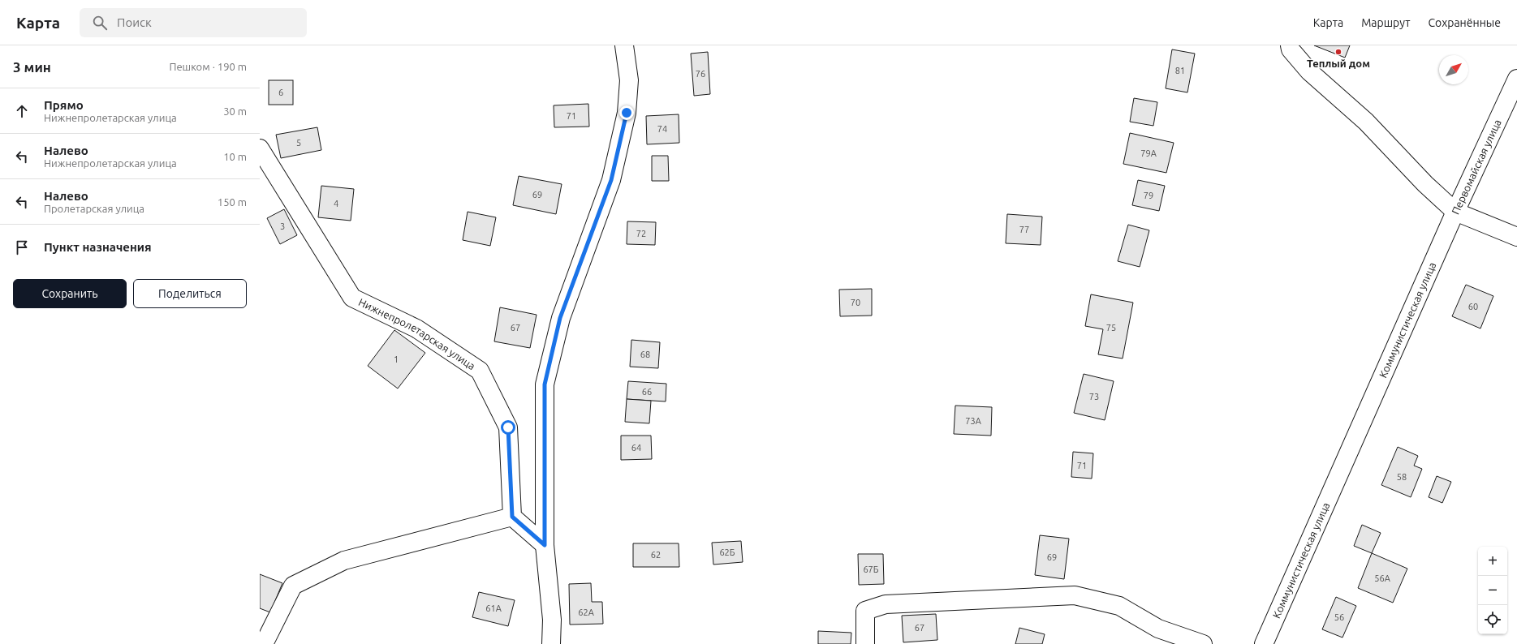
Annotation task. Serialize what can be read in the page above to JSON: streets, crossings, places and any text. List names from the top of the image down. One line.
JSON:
{"streets":{"street":["Первомайская улица","Коммунистическая улица","Нижнепролетарская улица"]},"crossings":[["Первомайская улица","Коммунистическая улица"]],"places":["Теплый дом"],"house_numbers":["81","76","6","71","74","5","79А","69","79","4","3","77","72","70","60","67","75","68","1","66","73","73А","64","71","58","62Б","62","69","67Б","56А","61А","62А","56","67"],"north":"top right","page":{"header":"Карта","search":"Поиск","nav":["Карта","Маршрут","Сохранённые"],"heading":["3 мин","Пешком · 190 m"],"list":[["Прямо","Нижнепролетарская улица","30 m"],["Налево","Нижнепролетарская улица","10 m"],["Налево","Пролетарская улица","150 m"],"Пункт назначения"],"buttons":["Сохранить","Поделиться"],"map_buttons":["+","−"]}}
